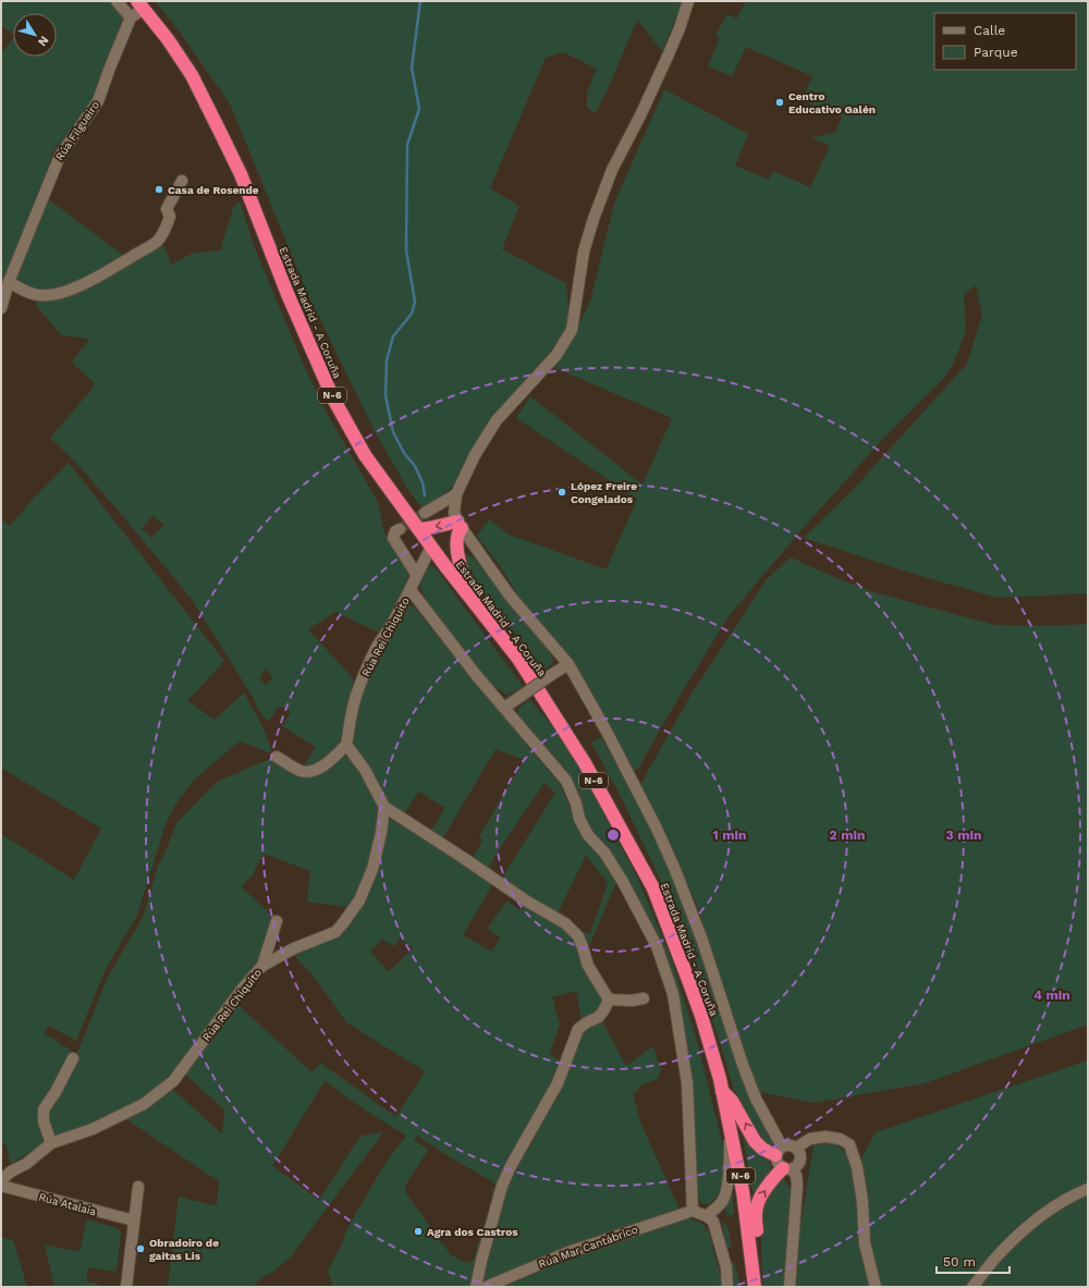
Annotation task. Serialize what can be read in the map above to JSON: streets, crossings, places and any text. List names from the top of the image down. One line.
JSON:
{"streets":{"highway":["Estrada Madrid - A Coruña","N-6"],"street":["Rúa Filgueiro","Rúa Rei Chiquito","Rúa Atalaia","Rúa Mar Cantábrico"]},"crossings":[["Estrada Madrid - A Coruña","Rúa Rei Chiquito"]],"places":["Centro Educativo Galén","Casa de Rosende","López Freire Congelados","Agra dos Castros","Obradoiro de gaitas Lis"],"legend":["Calle","Parque"],"scale_bar":"50 m","north":"bottom right","rings":["1 min","2 min","3 min","4 min"]}
